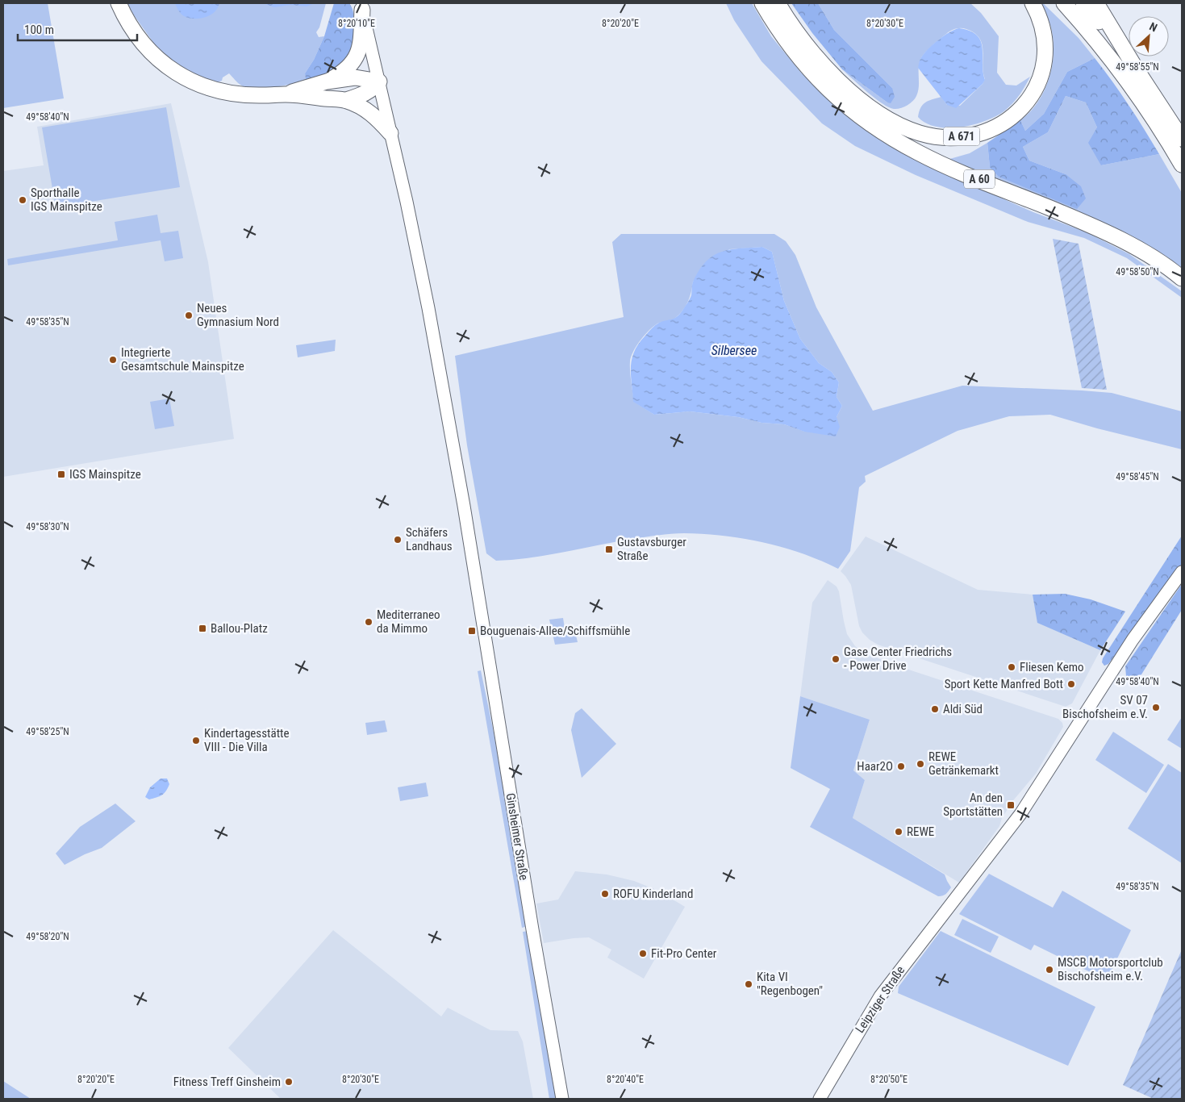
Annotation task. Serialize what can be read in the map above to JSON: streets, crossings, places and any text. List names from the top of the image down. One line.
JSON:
{"streets":{"highway":["A 671","A 60"],"main road":["Ginsheimer Straße","Leipziger Straße"]},"water":["Silbersee"],"places":{"other":["Sporthalle IGS Mainspitze","Neues Gymnasium Nord","Integrierte Gesamtschule Mainspitze","Schäfers Landhaus","Mediterraneo da Mimmo","Gase Center Friedrichs - Power Drive","Fliesen Kemo","Sport Kette Manfred Bott","SV 07 Bischofsheim e.V.","Aldi Süd","Kindertagesstätte VIII - Die Villa","REWE Getränkemarkt","Haar2O","REWE","ROFU Kinderland","Fit-Pro Center","MSCB Motorsportclub Bischofsheim e.V.","Kita VI \"Regenbogen\"","Fitness Treff Ginsheim"],"transit":["IGS Mainspitze","Gustavsburger Straße","Ballou-Platz","Bouguenais-Allee/Schiffsmühle","An den Sportstätten"]},"scale_bar":"100 m","north":"top right","coordinates":["8°20'10\"E","8°20'20\"E","8°20'30\"E","49°58'55\"N","49°58'40\"N","49°58'50\"N","49°58'35\"N","49°58'45\"N","49°58'30\"N","49°58'25\"N","49°58'20\"N","8°20'40\"E","8°20'50\"E"]}
